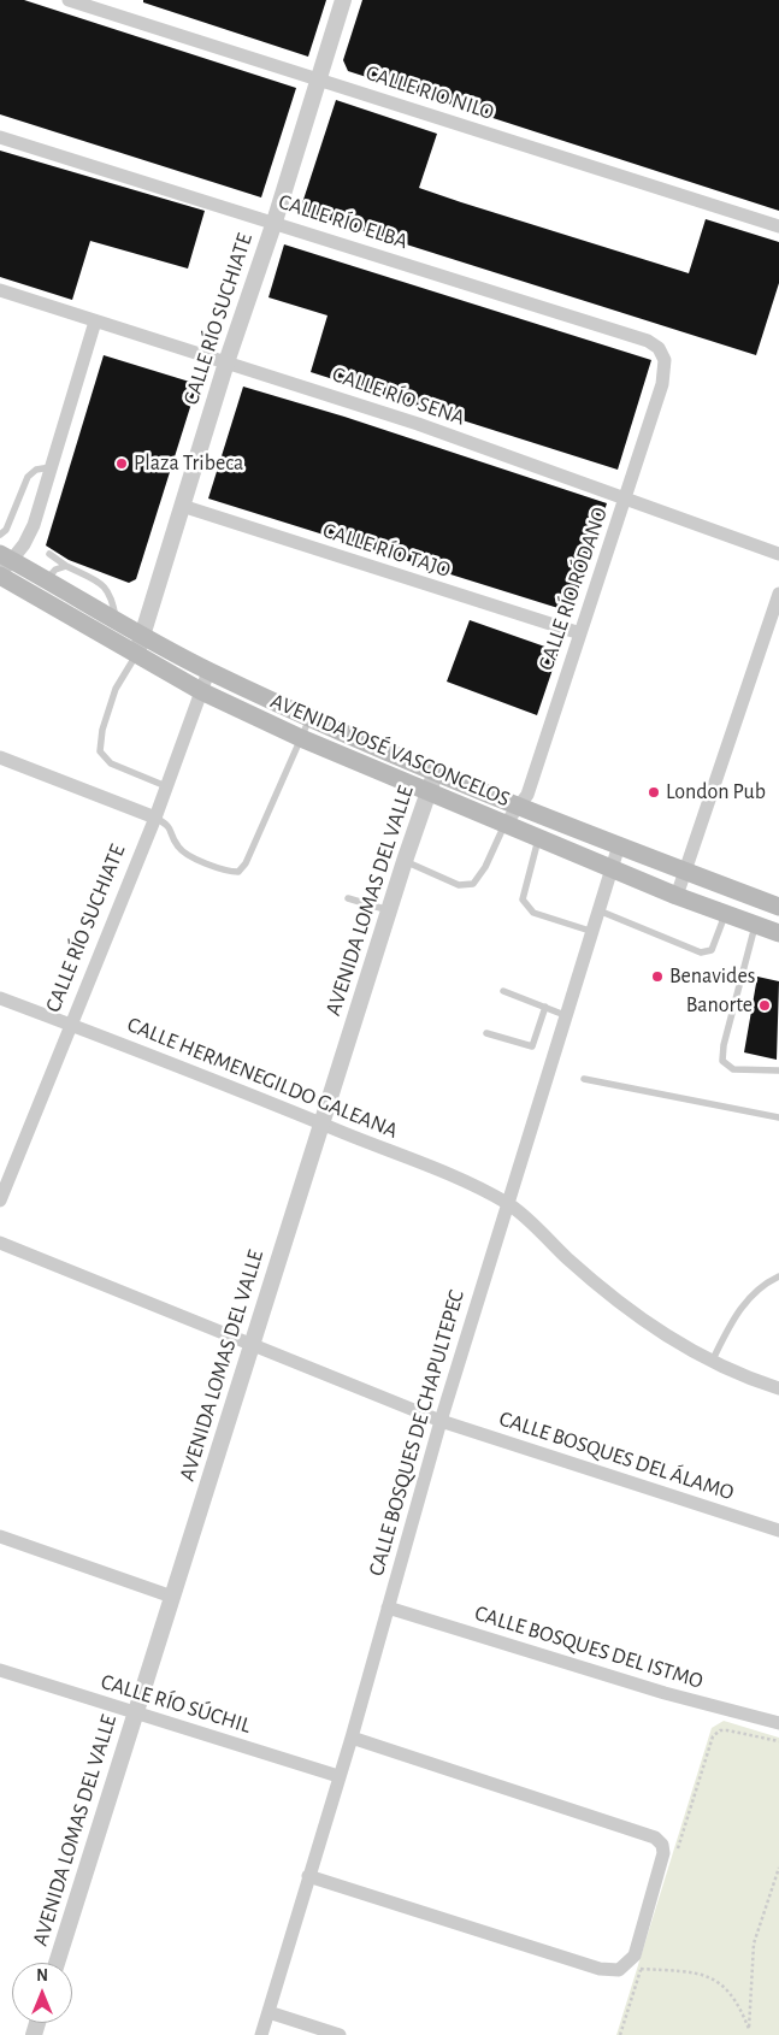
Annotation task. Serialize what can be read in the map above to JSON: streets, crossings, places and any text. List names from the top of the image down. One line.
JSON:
{"streets":{"main road":["AVENIDA JOSÉ VASCONCELOS"],"street":["CALLE RIO NILO","CALLE RÍO ELBA","CALLE RÍO SUCHIATE","CALLE RÍO SENA","CALLE RÍO TAJO","CALLE RÍO RÓDANO","AVENIDA LOMAS DEL VALLE","CALLE HERMENEGILDO GALEANA","CALLE BOSQUES DE CHAPULTEPEC","CALLE BOSQUES DEL ÁLAMO","CALLE BOSQUES DEL ISTMO","CALLE RÍO SÚCHIL"]},"crossings":[["CALLE RIO NILO","CALLE RÍO SUCHIATE"],["CALLE RÍO ELBA","CALLE RÍO SUCHIATE"],["CALLE RÍO ELBA","CALLE RÍO RÓDANO"],["CALLE RÍO SUCHIATE","CALLE RÍO SENA"],["CALLE RÍO SUCHIATE","CALLE RÍO TAJO"],["CALLE RÍO SUCHIATE","AVENIDA JOSÉ VASCONCELOS"],["CALLE RÍO SUCHIATE","CALLE HERMENEGILDO GALEANA"],["CALLE RÍO SENA","CALLE RÍO RÓDANO"],["CALLE RÍO TAJO","CALLE RÍO RÓDANO"],["CALLE RÍO RÓDANO","AVENIDA JOSÉ VASCONCELOS"],["AVENIDA JOSÉ VASCONCELOS","AVENIDA LOMAS DEL VALLE"],["AVENIDA JOSÉ VASCONCELOS","CALLE BOSQUES DE CHAPULTEPEC"],["AVENIDA LOMAS DEL VALLE","CALLE HERMENEGILDO GALEANA"],["AVENIDA LOMAS DEL VALLE","CALLE BOSQUES DEL ÁLAMO"],["AVENIDA LOMAS DEL VALLE","CALLE RÍO SÚCHIL"],["CALLE HERMENEGILDO GALEANA","CALLE BOSQUES DE CHAPULTEPEC"],["CALLE BOSQUES DE CHAPULTEPEC","CALLE BOSQUES DEL ÁLAMO"],["CALLE BOSQUES DE CHAPULTEPEC","CALLE BOSQUES DEL ISTMO"],["CALLE BOSQUES DE CHAPULTEPEC","CALLE RÍO SÚCHIL"]],"places":["Plaza Tribeca","London Pub","Benavides","Banorte"],"north":"top"}
